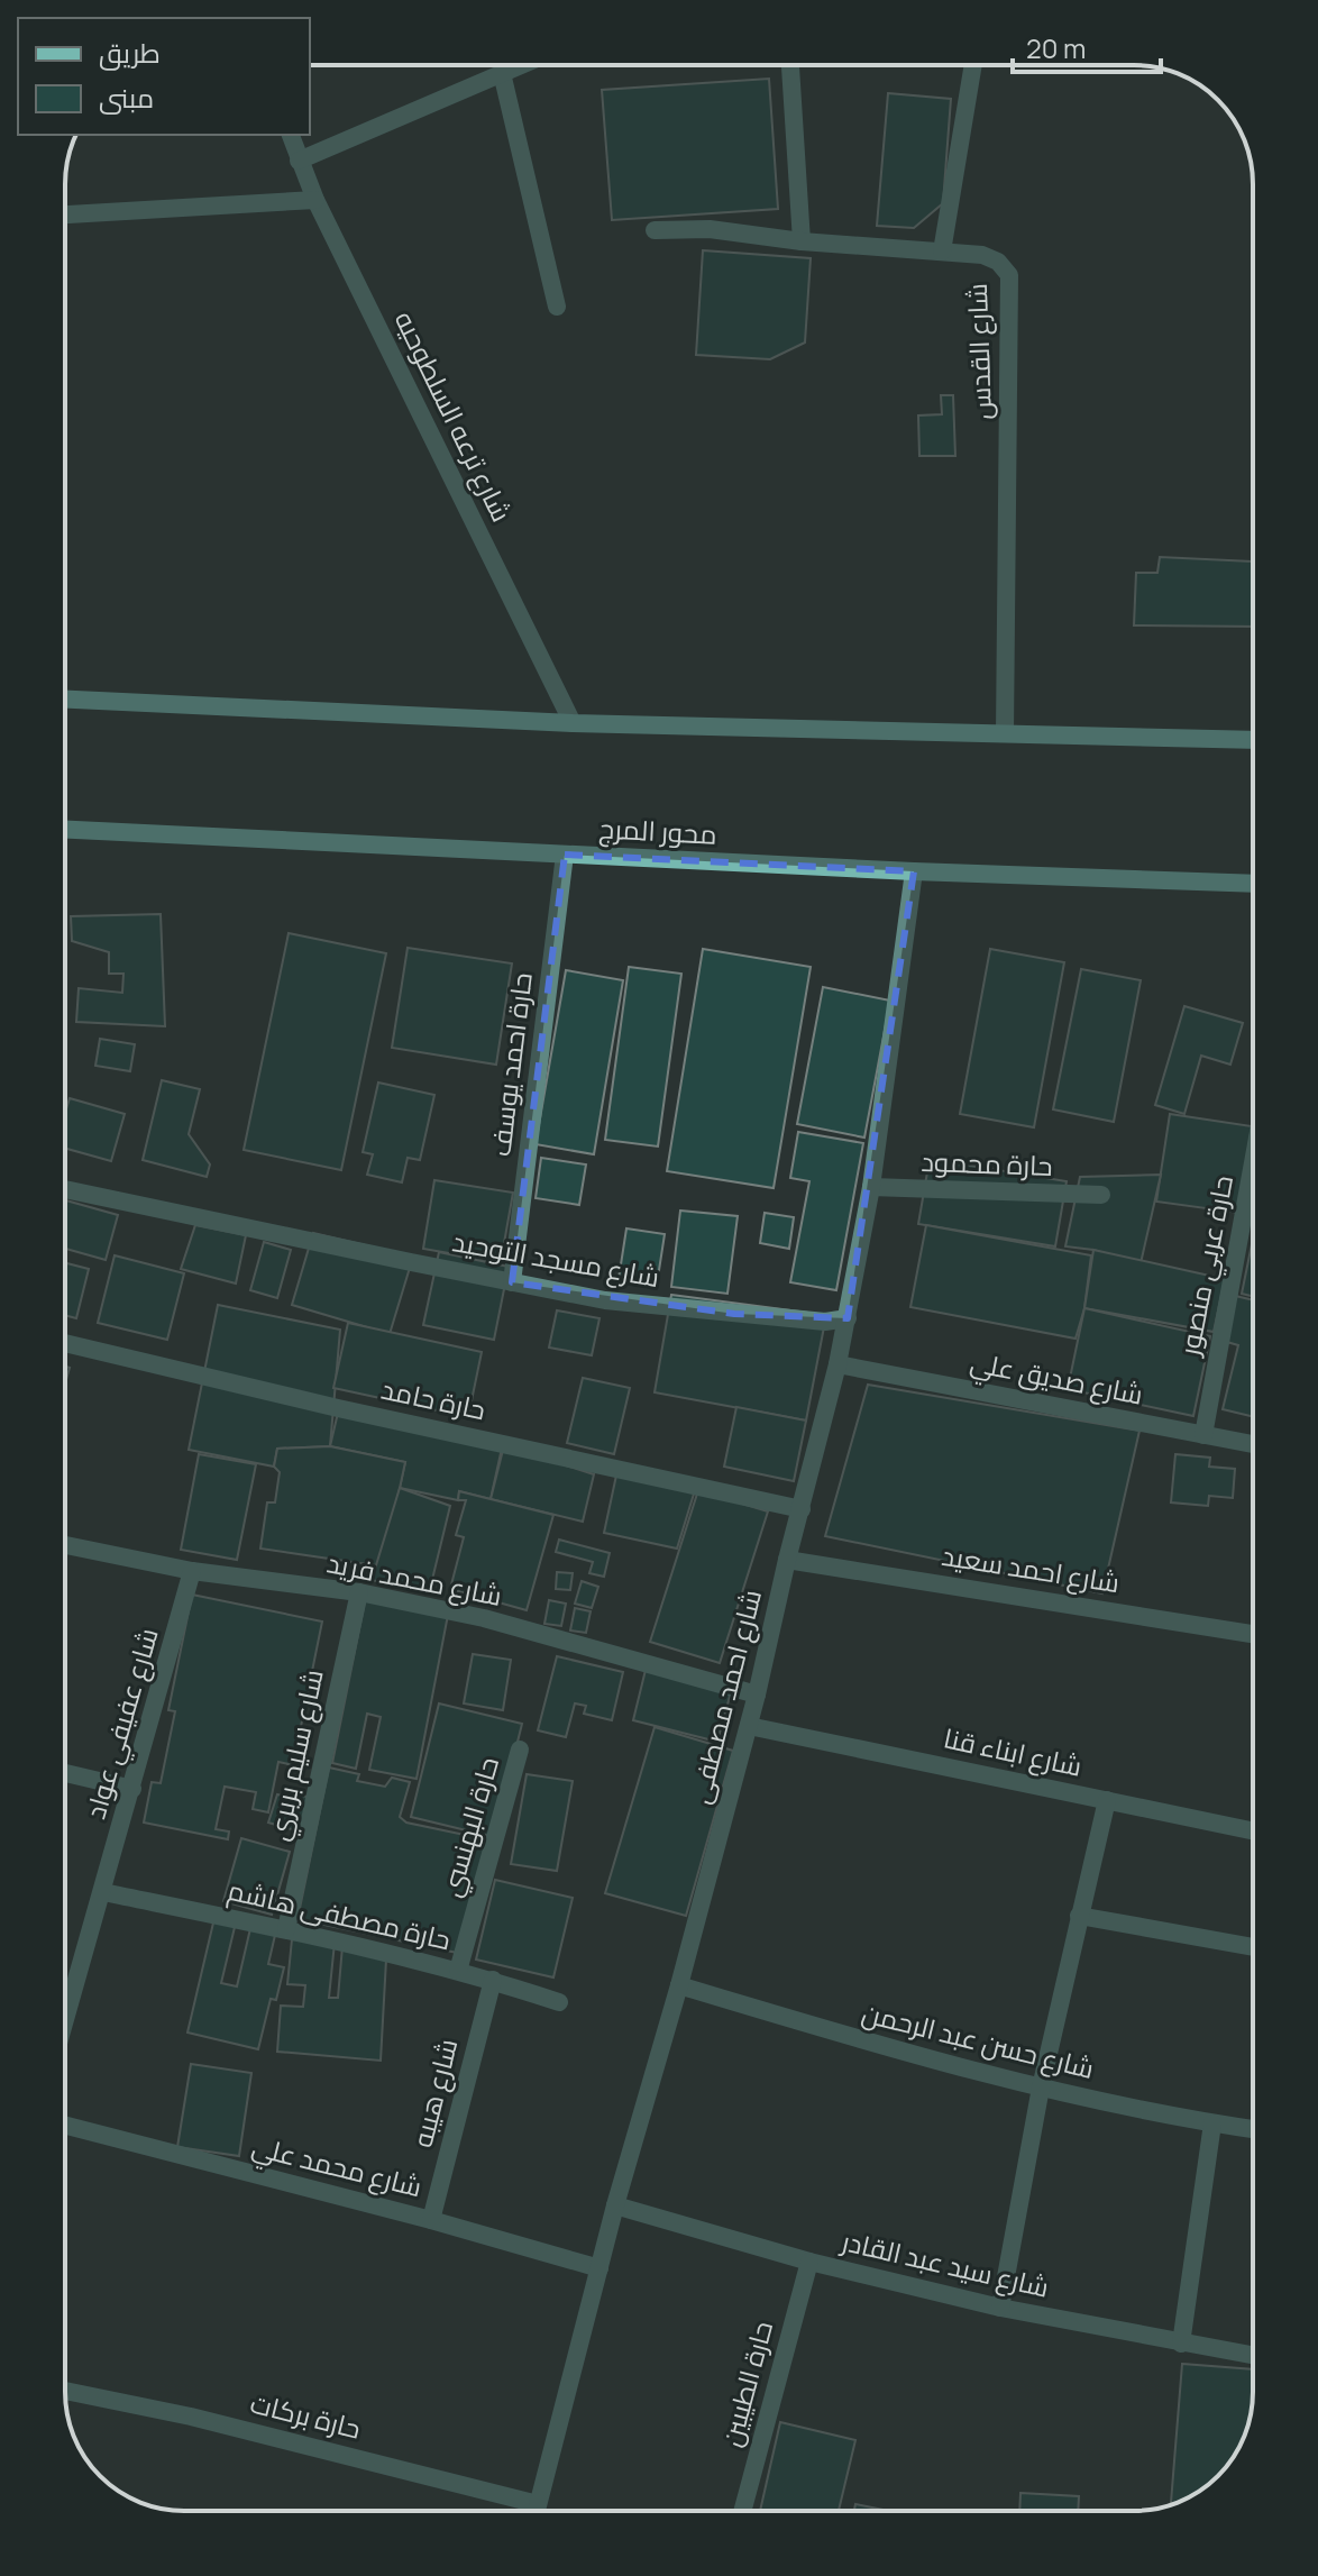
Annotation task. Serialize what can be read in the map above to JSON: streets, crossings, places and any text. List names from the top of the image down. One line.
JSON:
{"streets":{"main road":["محور المرج"],"street":["شارع القدس","شارع ترعه السلطوحيه","حارة احمد يوسف","حارة محمود","شارع مسجد التوحيد","حارة عربي منصور","شارع صديق علي","حارة حامد","شارع احمد سعيد","شارع محمد فريد","شارع احمد مصطفى","شارع عفيفي عواد","شارع ابناء قنا","شارع سليم بربري","حارة البهنسي","حارة مصطفى هاشم","شارع حسن عبد الرحمن","شارع هيبه","شارع محمد علي","شارع سيد عبد القادر","حارة الطيبين","حارة بركات"]},"crossings":[["محور المرج","حارة احمد يوسف"],["محور المرج","شارع احمد مصطفى"],["حارة احمد يوسف","شارع مسجد التوحيد"],["حارة محمود","شارع احمد مصطفى"],["شارع مسجد التوحيد","شارع احمد مصطفى"],["حارة عربي منصور","شارع صديق علي"],["شارع صديق علي","شارع احمد مصطفى"],["حارة حامد","شارع احمد مصطفى"],["شارع احمد سعيد","شارع احمد مصطفى"],["شارع محمد فريد","شارع احمد مصطفى"],["شارع محمد فريد","شارع عفيفي عواد"],["شارع محمد فريد","شارع سليم بربري"],["شارع احمد مصطفى","شارع ابناء قنا"],["شارع احمد مصطفى","شارع حسن عبد الرحمن"],["شارع احمد مصطفى","شارع محمد علي"],["شارع احمد مصطفى","شارع سيد عبد القادر"],["شارع احمد مصطفى","حارة بركات"],["شارع عفيفي عواد","حارة مصطفى هاشم"],["شارع سليم بربري","حارة مصطفى هاشم"],["حارة البهنسي","حارة مصطفى هاشم"],["حارة مصطفى هاشم","شارع هيبه"],["شارع هيبه","شارع محمد علي"],["شارع سيد عبد القادر","حارة الطيبين"]],"legend":["طريق","مبنى"],"scale_bar":"20 m"}
